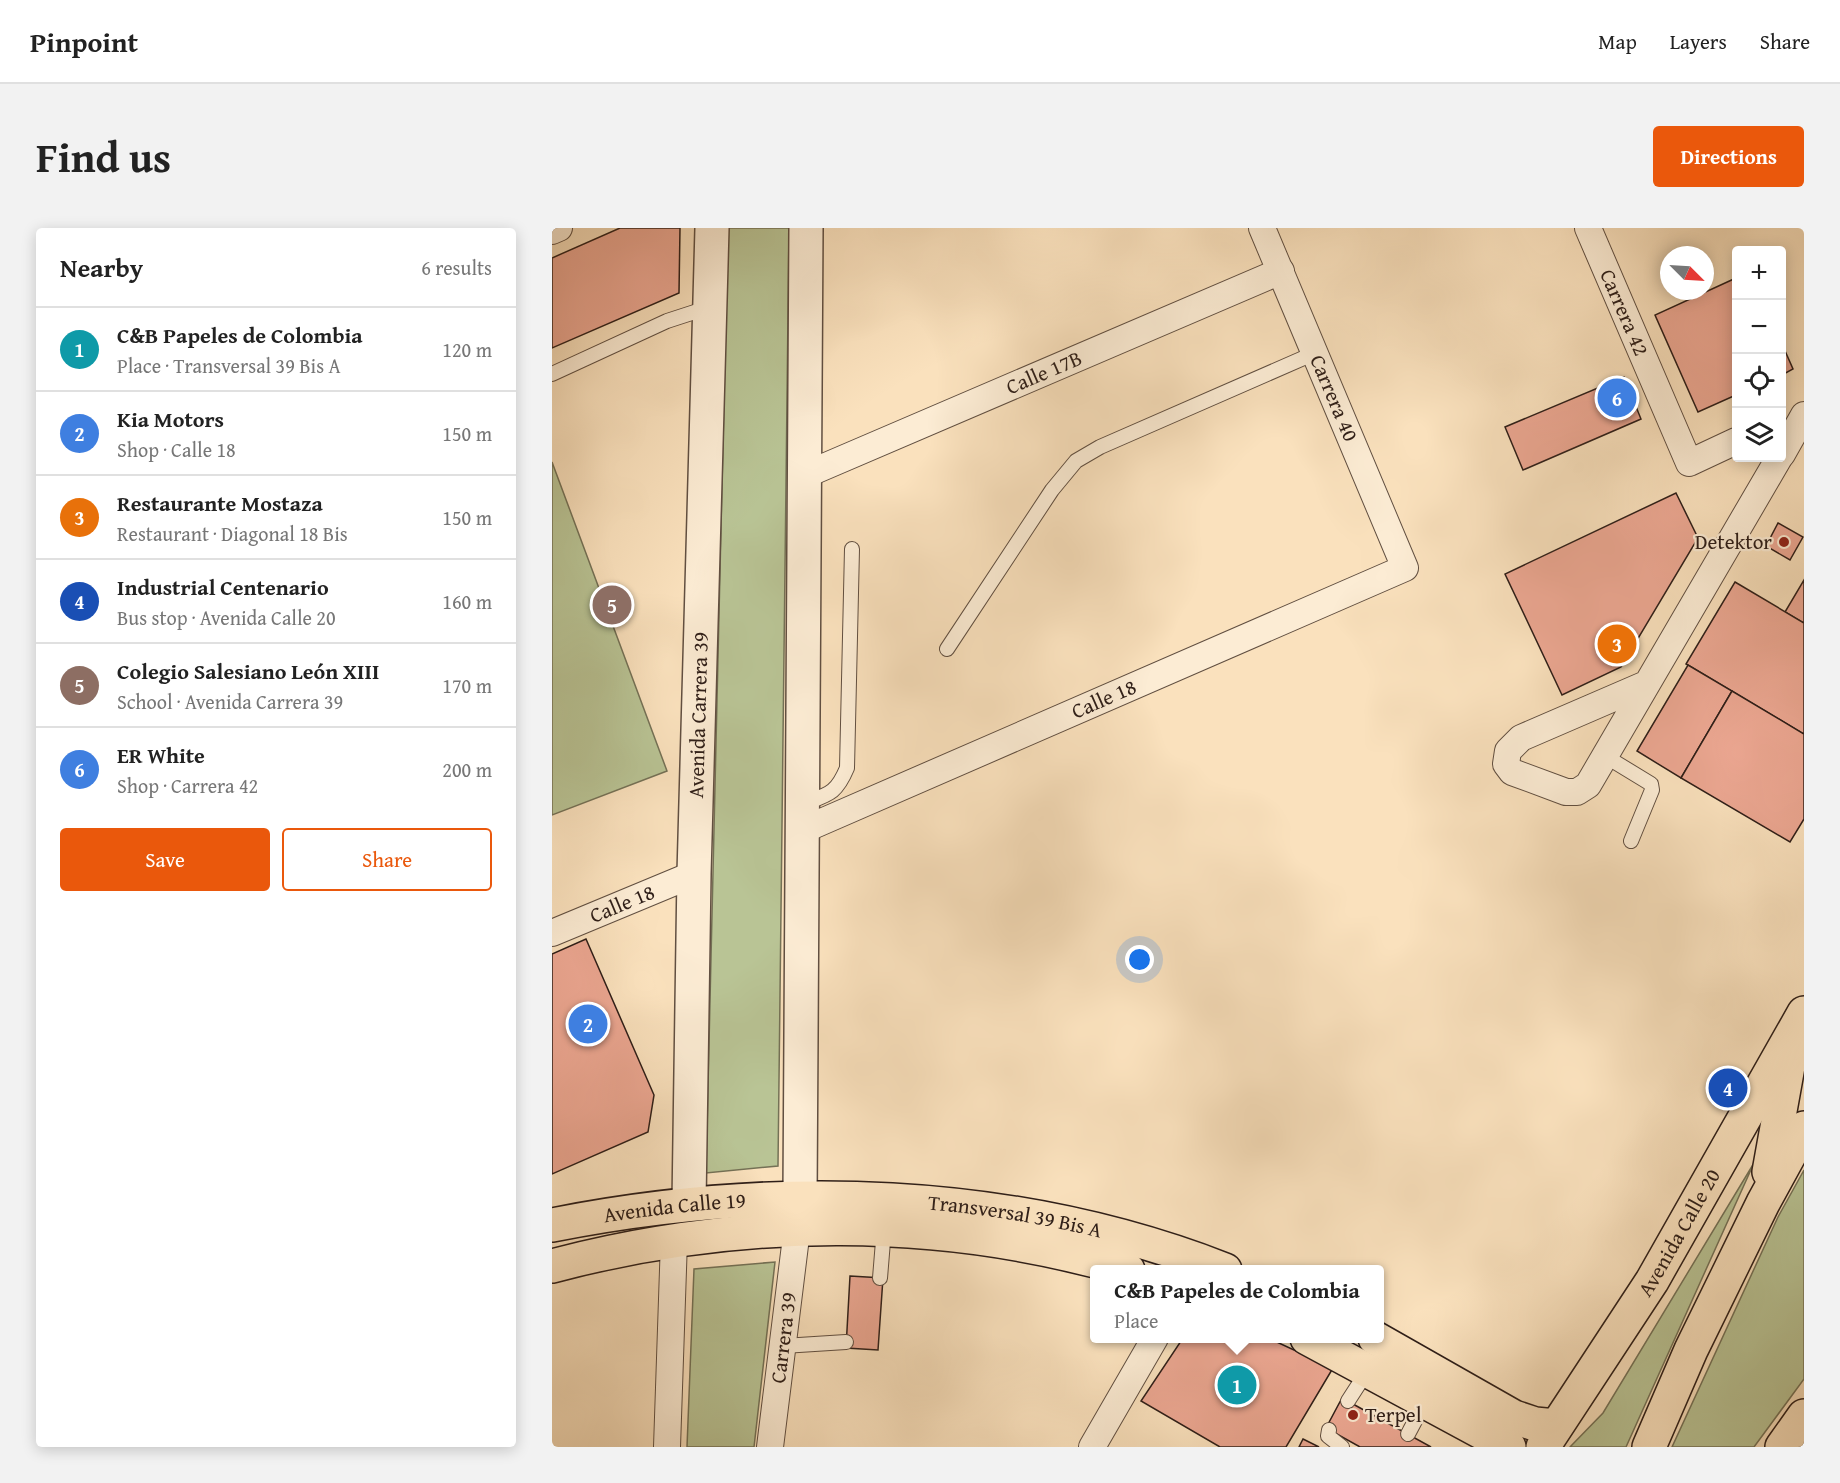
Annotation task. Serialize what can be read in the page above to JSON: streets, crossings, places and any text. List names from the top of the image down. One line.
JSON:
{"streets":{"main road":["Avenida Calle 19","Transversal 39 Bis A","Avenida Calle 20"],"street":["Carrera 42","Calle 17B","Carrera 40","Calle 18","Avenida Carrera 39","Carrera 39"]},"crossings":[["Calle 17B","Carrera 40"],["Carrera 40","Calle 18"],["Calle 18","Avenida Carrera 39"],["Avenida Carrera 39","Avenida Calle 19"],["Avenida Calle 19","Transversal 39 Bis A"],["Avenida Calle 19","Carrera 39"],["Transversal 39 Bis A","Carrera 39"]],"places":["Detektor","Terpel"],"north":"bottom right","page":{"header":"Pinpoint","nav":["Map","Layers","Share"],"title":"Find us","buttons":["Directions",["Save","Share"]],"heading":["Nearby","6 results"],"map_buttons":["+","−"],"list":[{"mark":"1","name":"C&B Papeles de Colombia","note":"Place · Transversal 39 Bis A","value":"120 m"},{"mark":"2","name":"Kia Motors","note":"Shop · Calle 18","value":"150 m"},{"mark":"3","name":"Restaurante Mostaza","note":"Restaurant · Diagonal 18 Bis","value":"150 m"},{"mark":"4","name":"Industrial Centenario","note":"Bus stop · Avenida Calle 20","value":"160 m"},{"mark":"5","name":"Colegio Salesiano León XIII","note":"School · Avenida Carrera 39","value":"170 m"},{"mark":"6","name":"ER White","note":"Shop · Carrera 42","value":"200 m"}],"pins":["6","5","3","2","4","1"],"popup":["C&B Papeles de Colombia","Place"]}}
